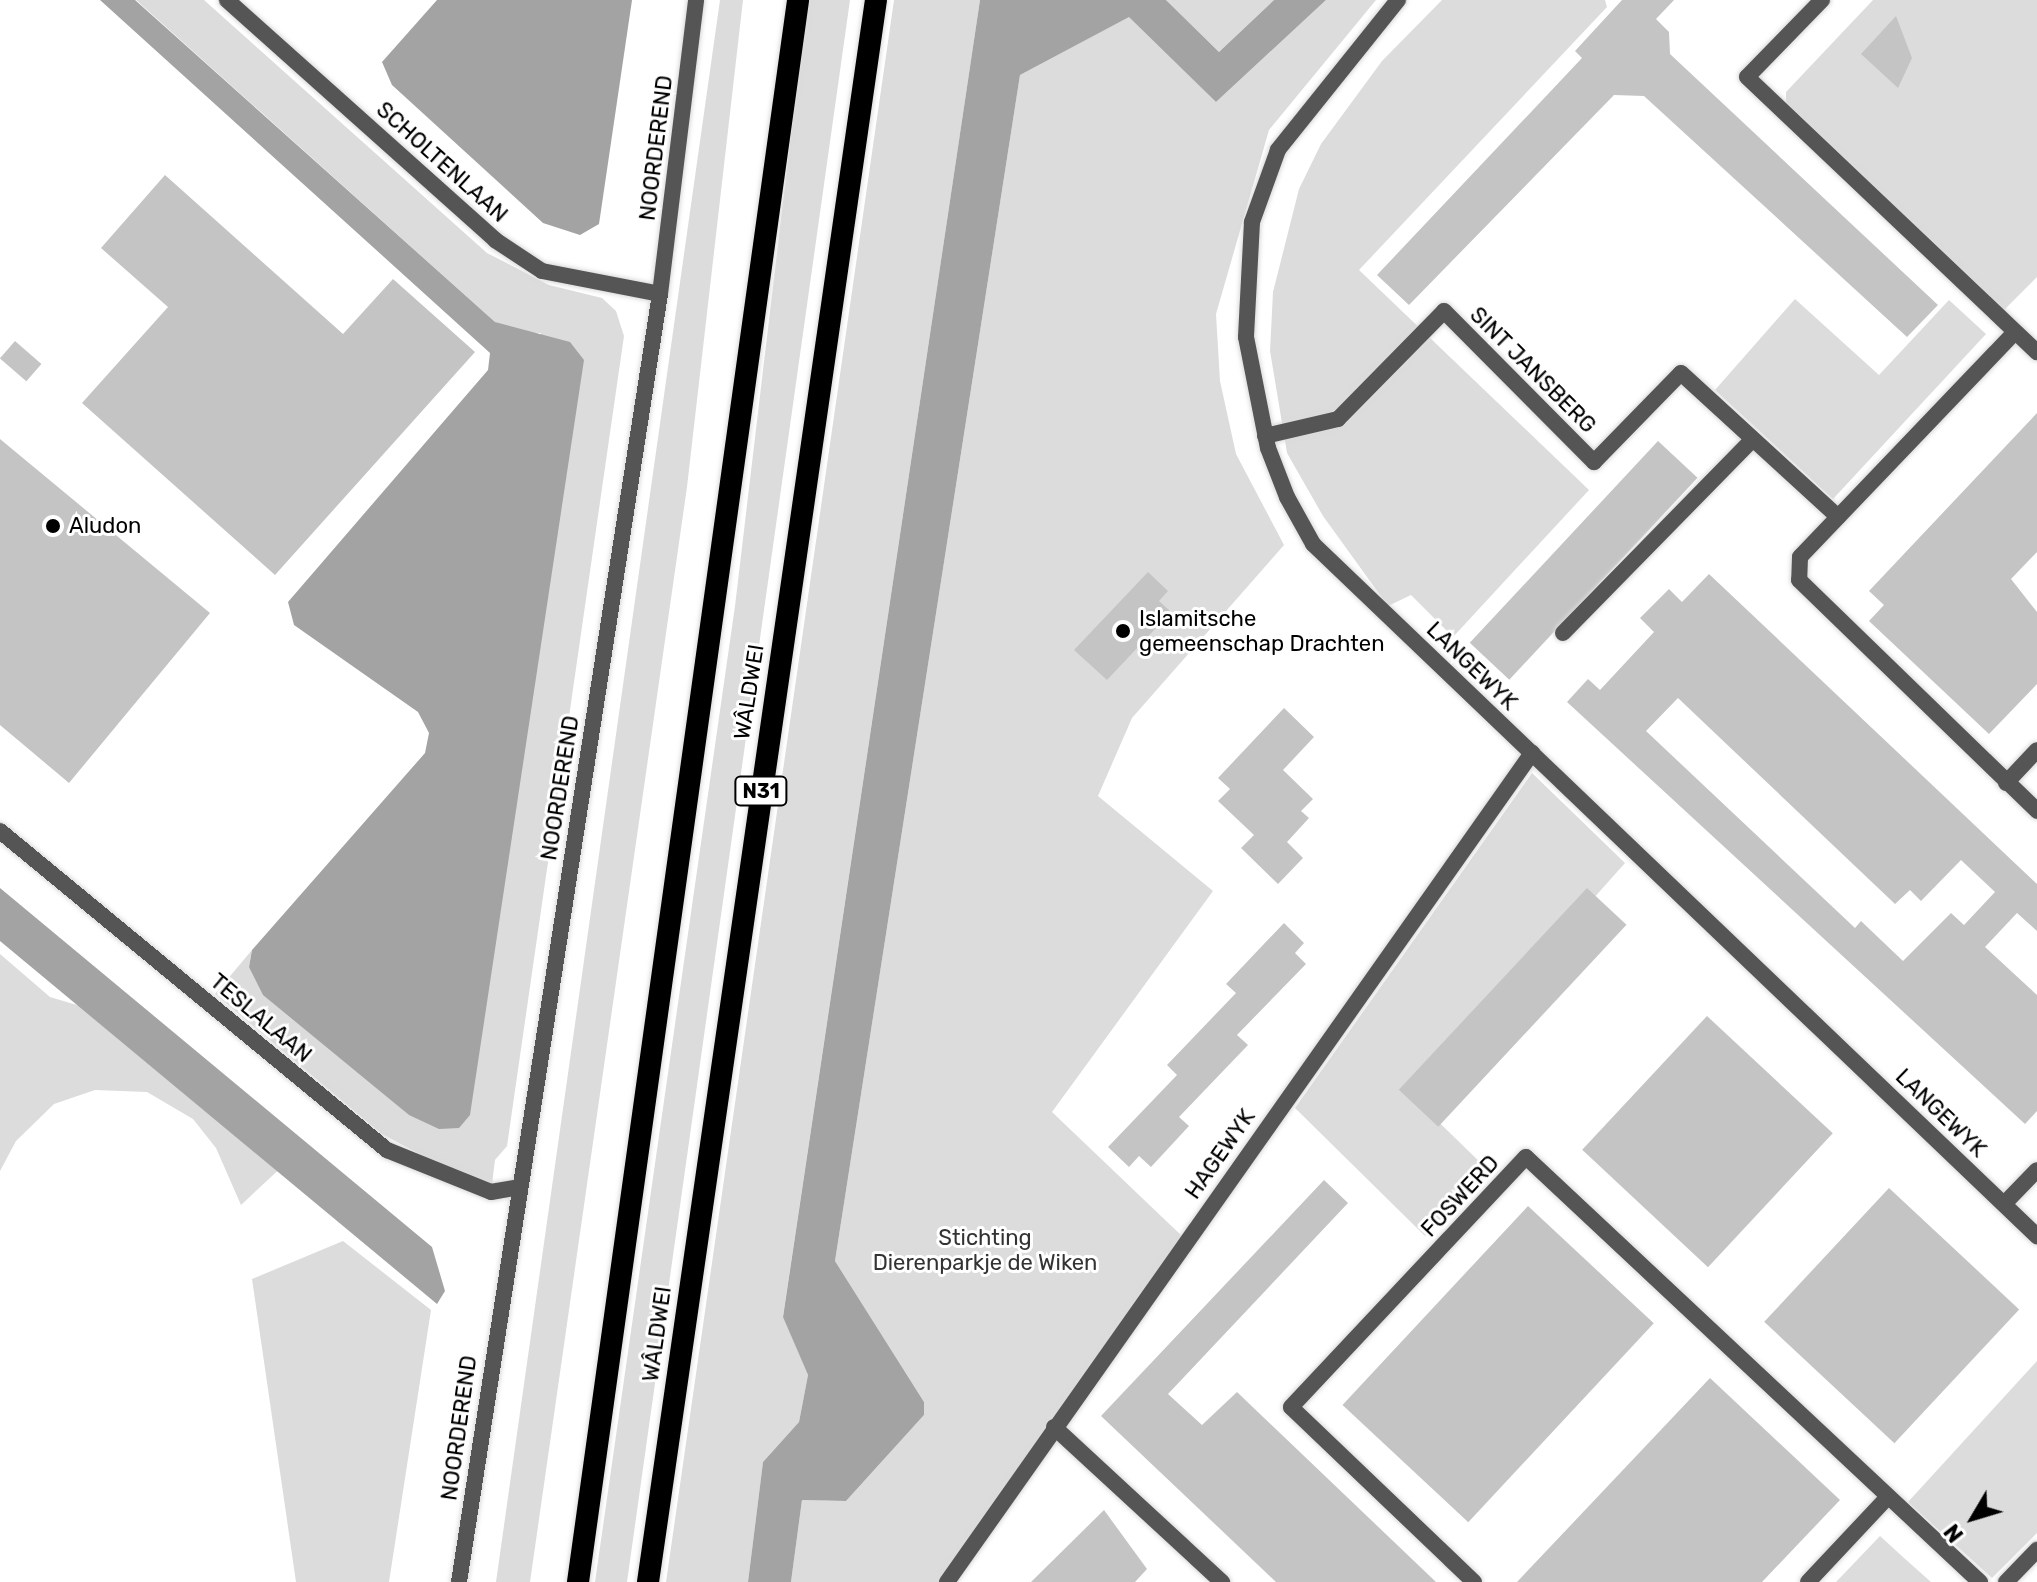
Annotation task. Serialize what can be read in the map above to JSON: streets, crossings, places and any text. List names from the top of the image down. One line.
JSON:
{"streets":{"highway":["WÂLDWEI","N31"],"street":["NOORDEREND","SCHOLTENLAAN","SINT JANSBERG","LANGEWYK","TESLALAAN","HAGEWYK","FOSWERD"]},"crossings":[["NOORDEREND","SCHOLTENLAAN"],["NOORDEREND","TESLALAAN"],["SINT JANSBERG","LANGEWYK"],["LANGEWYK","HAGEWYK"]],"parks":["Stichting Dierenparkje de Wiken"],"places":["Aludon","Islamitsche gemeenschap Drachten"],"north":"bottom left"}
